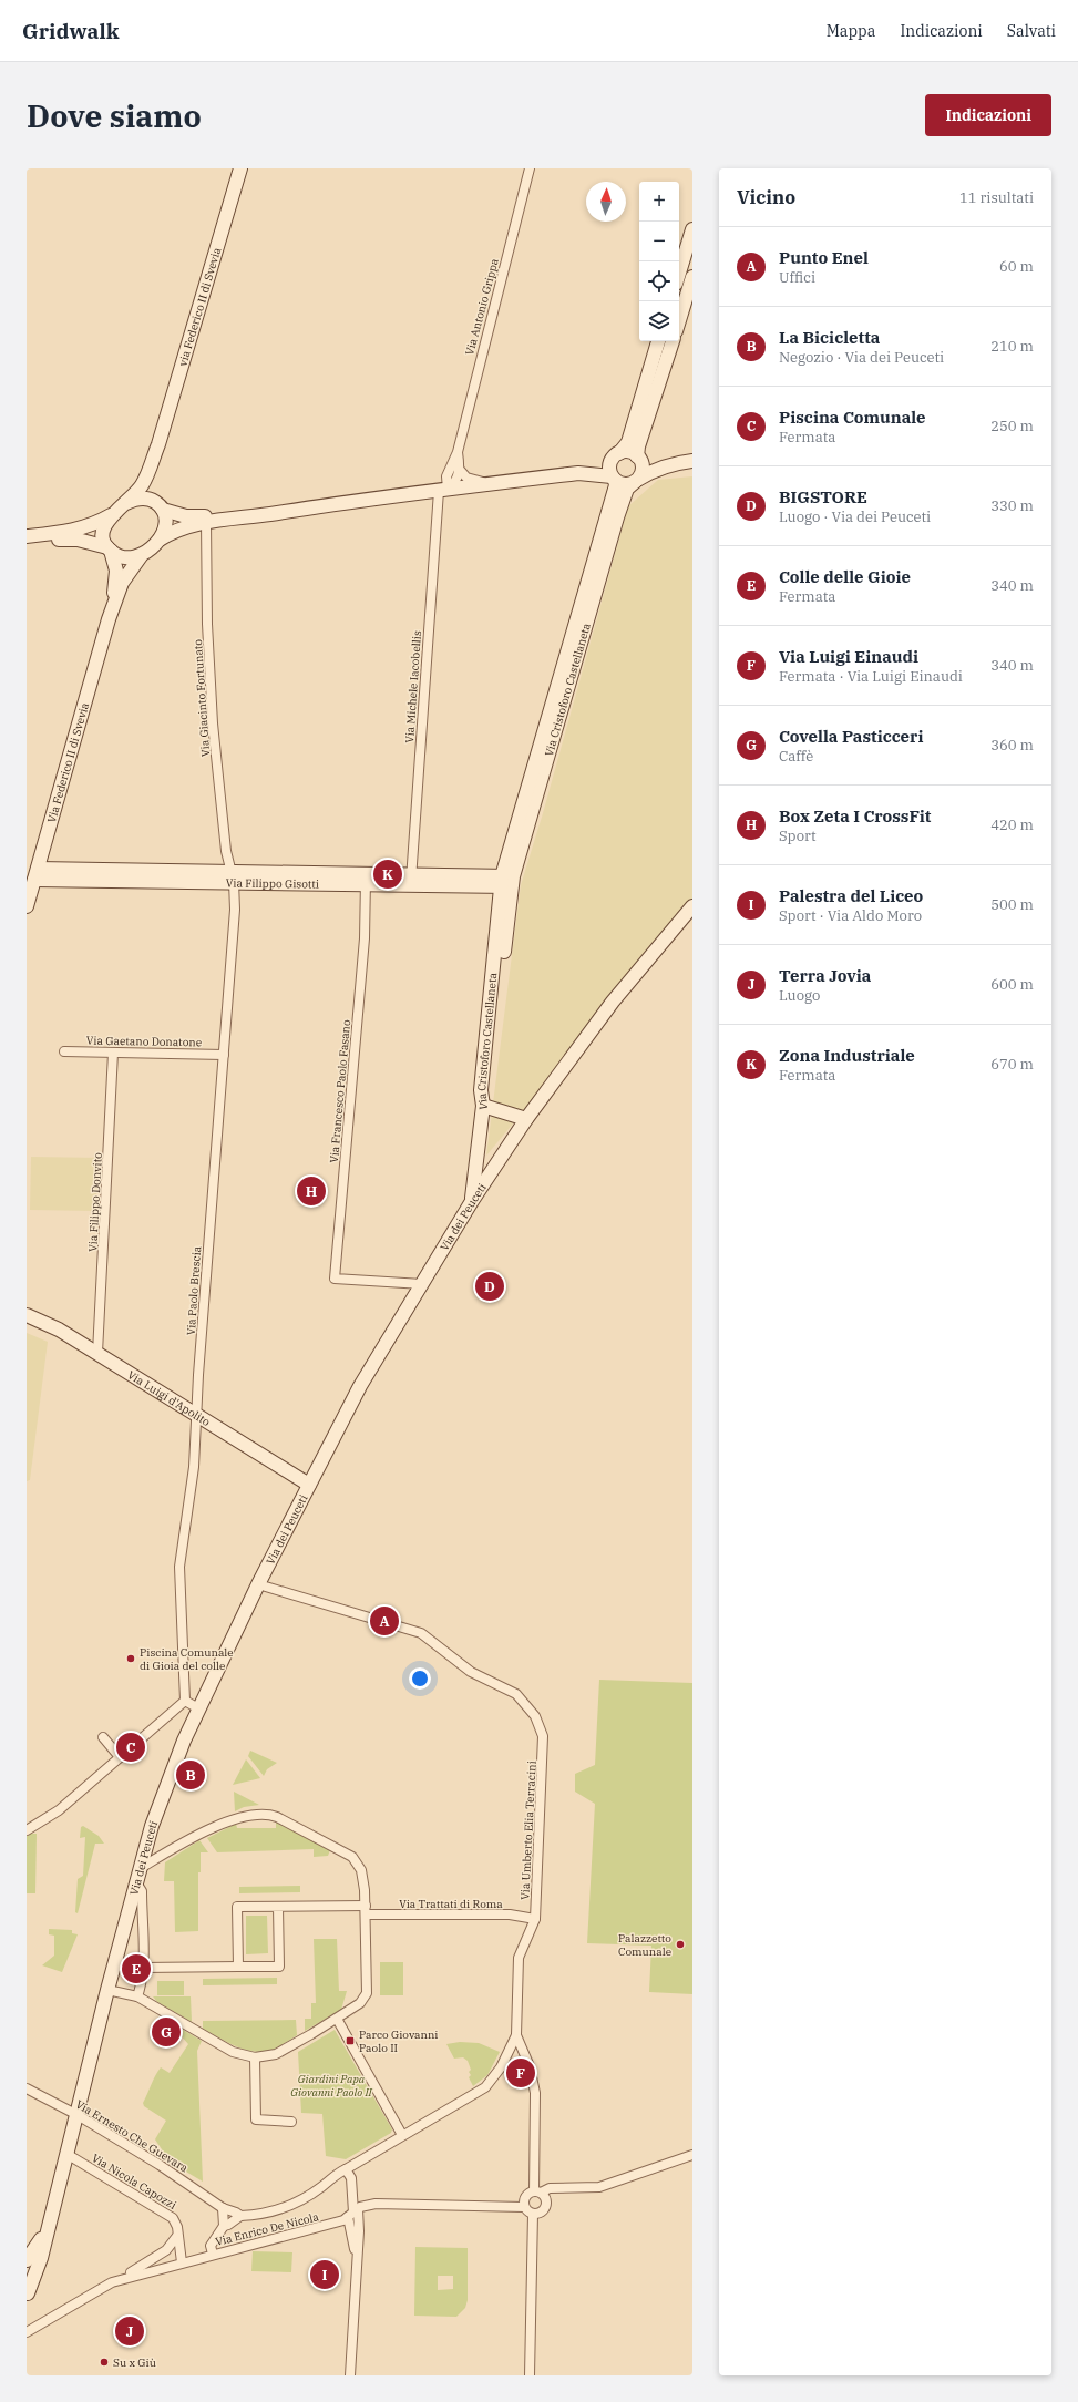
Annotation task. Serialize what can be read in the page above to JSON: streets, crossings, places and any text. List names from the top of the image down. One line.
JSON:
{"streets":{"main road":["via Federico II di Svevia","Via Cristoforo Castellaneta","Via Federico II di Svevia","Via Filippo Gisotti","Via dei Peuceti","Via Luigi d'Apolito"],"street":["Via Antonio Grippa","Via Michele Iacobellis","Via Giacinto Fortunato","Via Gaetano Donatone","Via Francesco Paolo Fasano","Via Filippo Donvito","Via Paolo Brescia","Via Umberto Elia Terracini","Via Trattati di Roma","Via Ernesto Che Guevara","Via Nicola Capozzi","Via Enrico De Nicola"]},"crossings":[["Via Michele Iacobellis","Via Filippo Gisotti"],["Via Cristoforo Castellaneta","Via Filippo Gisotti"],["Via Cristoforo Castellaneta","Via dei Peuceti"],["Via Giacinto Fortunato","Via Filippo Gisotti"],["Via Giacinto Fortunato","Via Paolo Brescia"],["Via Federico II di Svevia","Via Filippo Gisotti"],["Via Filippo Gisotti","Via Francesco Paolo Fasano"],["Via Filippo Gisotti","Via Paolo Brescia"],["Via Gaetano Donatone","Via Filippo Donvito"],["Via Gaetano Donatone","Via Paolo Brescia"],["Via Francesco Paolo Fasano","Via dei Peuceti"],["Via Filippo Donvito","Via Luigi d'Apolito"],["Via dei Peuceti","Via Luigi d'Apolito"],["Via dei Peuceti","Via Umberto Elia Terracini"],["Via dei Peuceti","Via Ernesto Che Guevara"],["Via dei Peuceti","Via Nicola Capozzi"],["Via Paolo Brescia","Via Luigi d'Apolito"],["Via Umberto Elia Terracini","Via Trattati di Roma"],["Via Umberto Elia Terracini","Via Ernesto Che Guevara"],["Via Nicola Capozzi","Via Enrico De Nicola"]],"parks":["Giardini Papa Giovanni Paolo II"],"places":{"other":["Piscina Comunale di Gioia del colle","Palazzetto Comunale","Su x Giù"],"transit":["Parco Giovanni Paolo II"]},"north":"top","page":{"header":"Gridwalk","nav":["Mappa","Indicazioni","Salvati"],"buttons":"Indicazioni","title":"Dove siamo","heading":["Vicino","11 risultati"],"map_buttons":["+","−"],"list":[{"mark":"A","name":"Punto Enel","note":"Uffici","value":"60 m"},{"mark":"B","name":"La Bicicletta","note":"Negozio · Via dei Peuceti","value":"210 m"},{"mark":"C","name":"Piscina Comunale","note":"Fermata","value":"250 m"},{"mark":"D","name":"BIGSTORE","note":"Luogo · Via dei Peuceti","value":"330 m"},{"mark":"E","name":"Colle delle Gioie","note":"Fermata","value":"340 m"},{"mark":"F","name":"Via Luigi Einaudi","note":"Fermata · Via Luigi Einaudi","value":"340 m"},{"mark":"G","name":"Covella Pasticceri","note":"Caffè","value":"360 m"},{"mark":"H","name":"Box Zeta I CrossFit","note":"Sport","value":"420 m"},{"mark":"I","name":"Palestra del Liceo","note":"Sport · Via Aldo Moro","value":"500 m"},{"mark":"J","name":"Terra Jovia","note":"Luogo","value":"600 m"},{"mark":"K","name":"Zona Industriale","note":"Fermata","value":"670 m"}],"pins":["K","H","D","A","C","B","E","G","F","I","J"]}}
